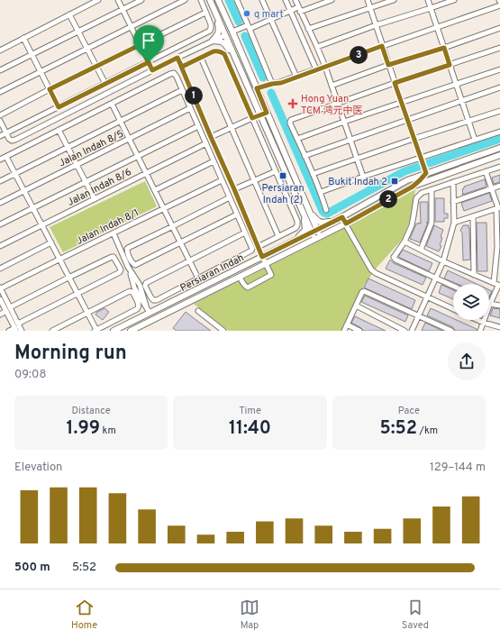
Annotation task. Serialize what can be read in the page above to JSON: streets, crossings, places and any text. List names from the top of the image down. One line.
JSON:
{"streets":{"main road":["Persiaran Indah"],"street":["Jalan Indah 8/5","Jalan Indah 8/6","Jalan Indah 8/1"]},"places":{"other":["q mart"],"health":["Hong Yuan TCM 鸿元中医"],"transit":["Persiaran Indah (2)","Bukit Indah 2"]},"page":{"pins":["3","1","2"],"heading":["Morning run","09:08"],"stats":[["Distance","1.99 km"],["Time","11:40"],["Pace","5:52 /km"]],"chart":["Elevation","129–144 m"],"list":[{"name":"500 m","note":"5:52"}],"tabs":["Home","Map","Saved"]}}
